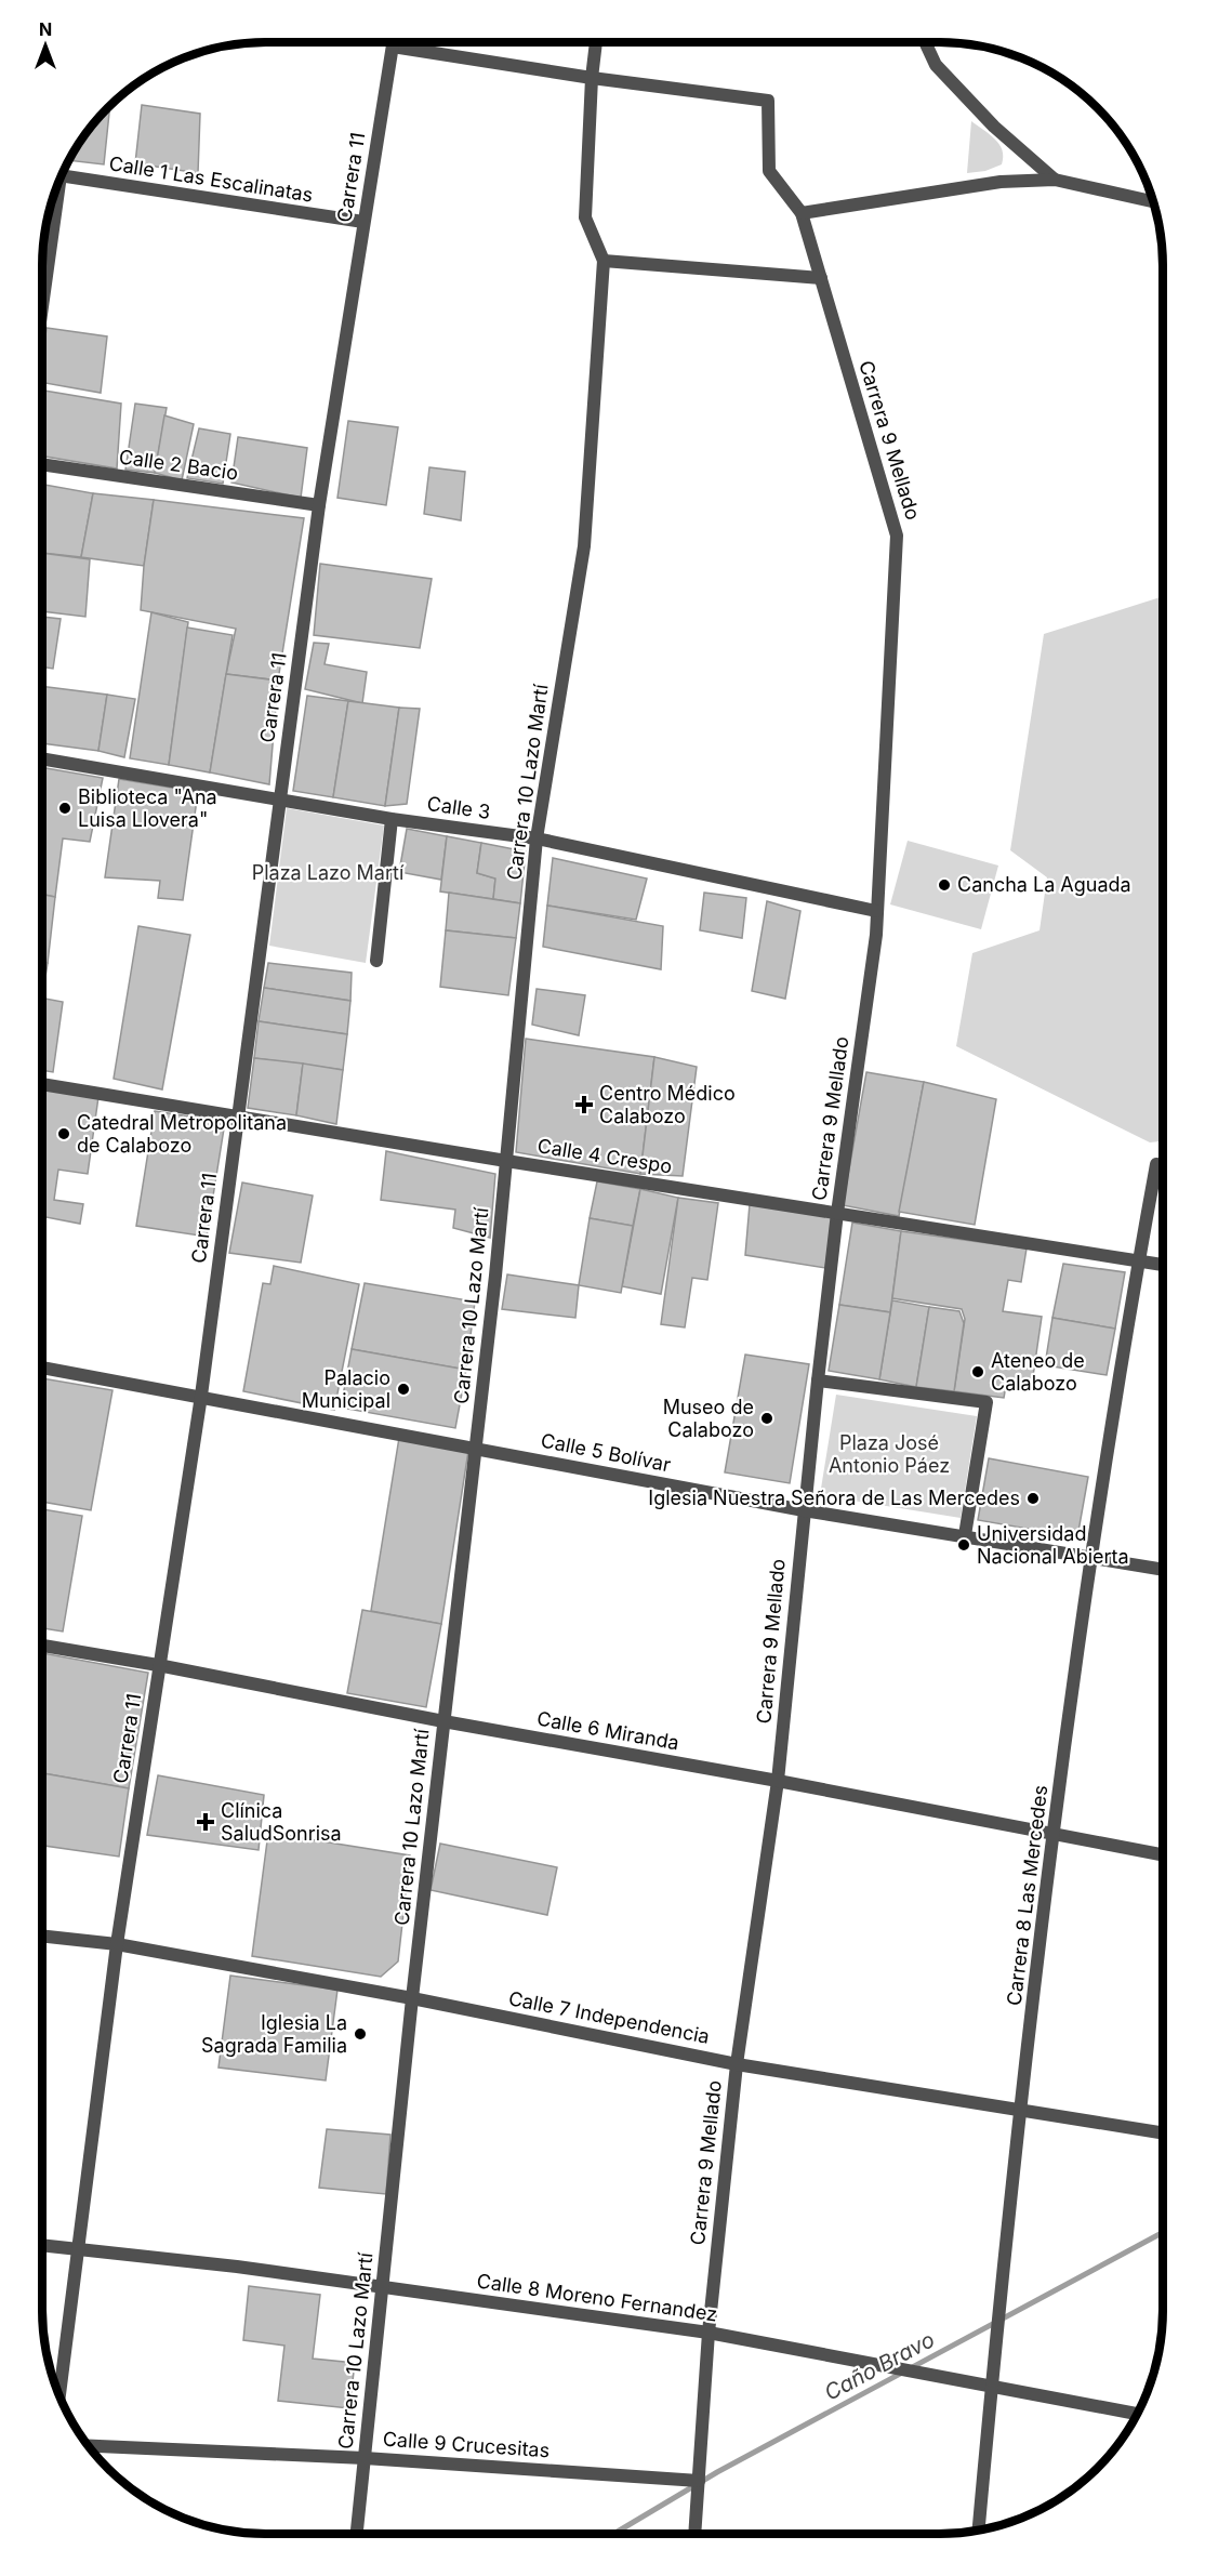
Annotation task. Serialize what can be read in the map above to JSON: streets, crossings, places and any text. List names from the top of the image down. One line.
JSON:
{"streets":{"street":["Carrera 11","Calle 1 Las Escalinatas","Carrera 9 Mellado","Calle 2 Bacio","Carrera 10 Lazo Martí","Calle 3","Calle 4 Crespo","Calle 5 Bolívar","Calle 6 Miranda","Carrera 8 Las Mercedes","Calle 7 Independencia","Calle 8 Moreno Fernandez","Calle 9 Crucesitas"]},"crossings":[["Carrera 11","Calle 1 Las Escalinatas"],["Carrera 11","Carrera 9 Mellado"],["Carrera 11","Calle 2 Bacio"],["Carrera 11","Calle 3"],["Carrera 11","Calle 4 Crespo"],["Carrera 11","Calle 5 Bolívar"],["Carrera 11","Calle 6 Miranda"],["Carrera 11","Calle 7 Independencia"],["Carrera 11","Calle 8 Moreno Fernandez"],["Carrera 9 Mellado","Carrera 10 Lazo Martí"],["Carrera 9 Mellado","Calle 3"],["Carrera 9 Mellado","Calle 4 Crespo"],["Carrera 9 Mellado","Calle 5 Bolívar"],["Carrera 9 Mellado","Calle 6 Miranda"],["Carrera 9 Mellado","Calle 7 Independencia"],["Carrera 9 Mellado","Calle 8 Moreno Fernandez"],["Carrera 9 Mellado","Calle 9 Crucesitas"],["Carrera 10 Lazo Martí","Calle 3"],["Carrera 10 Lazo Martí","Calle 4 Crespo"],["Carrera 10 Lazo Martí","Calle 5 Bolívar"],["Carrera 10 Lazo Martí","Calle 6 Miranda"],["Carrera 10 Lazo Martí","Calle 7 Independencia"],["Carrera 10 Lazo Martí","Calle 8 Moreno Fernandez"],["Carrera 10 Lazo Martí","Calle 9 Crucesitas"],["Calle 4 Crespo","Carrera 8 Las Mercedes"],["Calle 5 Bolívar","Carrera 8 Las Mercedes"],["Calle 6 Miranda","Carrera 8 Las Mercedes"],["Carrera 8 Las Mercedes","Calle 7 Independencia"],["Carrera 8 Las Mercedes","Calle 8 Moreno Fernandez"]],"water":["Caño Bravo"],"parks":["Plaza Lazo Martí","Plaza José Antonio Páez"],"places":{"other":["Biblioteca \"Ana Luisa Llovera\"","Cancha La Aguada","Catedral Metropolitana de Calabozo","Ateneo de Calabozo","Palacio Municipal","Museo de Calabozo","Iglesia Nuestra Señora de Las Mercedes","Universidad Nacional Abierta","Iglesia La Sagrada Familia"],"health":["Centro Médico Calabozo","Clínica SaludSonrisa"]},"north":"top"}
